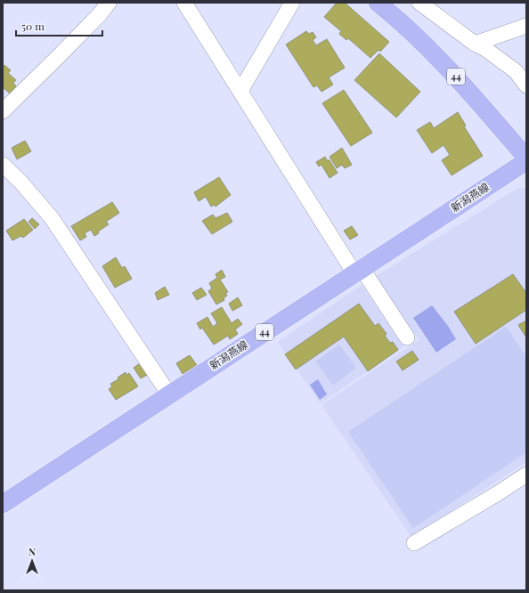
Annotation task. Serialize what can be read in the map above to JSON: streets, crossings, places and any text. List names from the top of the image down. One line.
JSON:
{"streets":{"main road":["44","新潟燕線"]},"scale_bar":"50 m","north":"top"}
